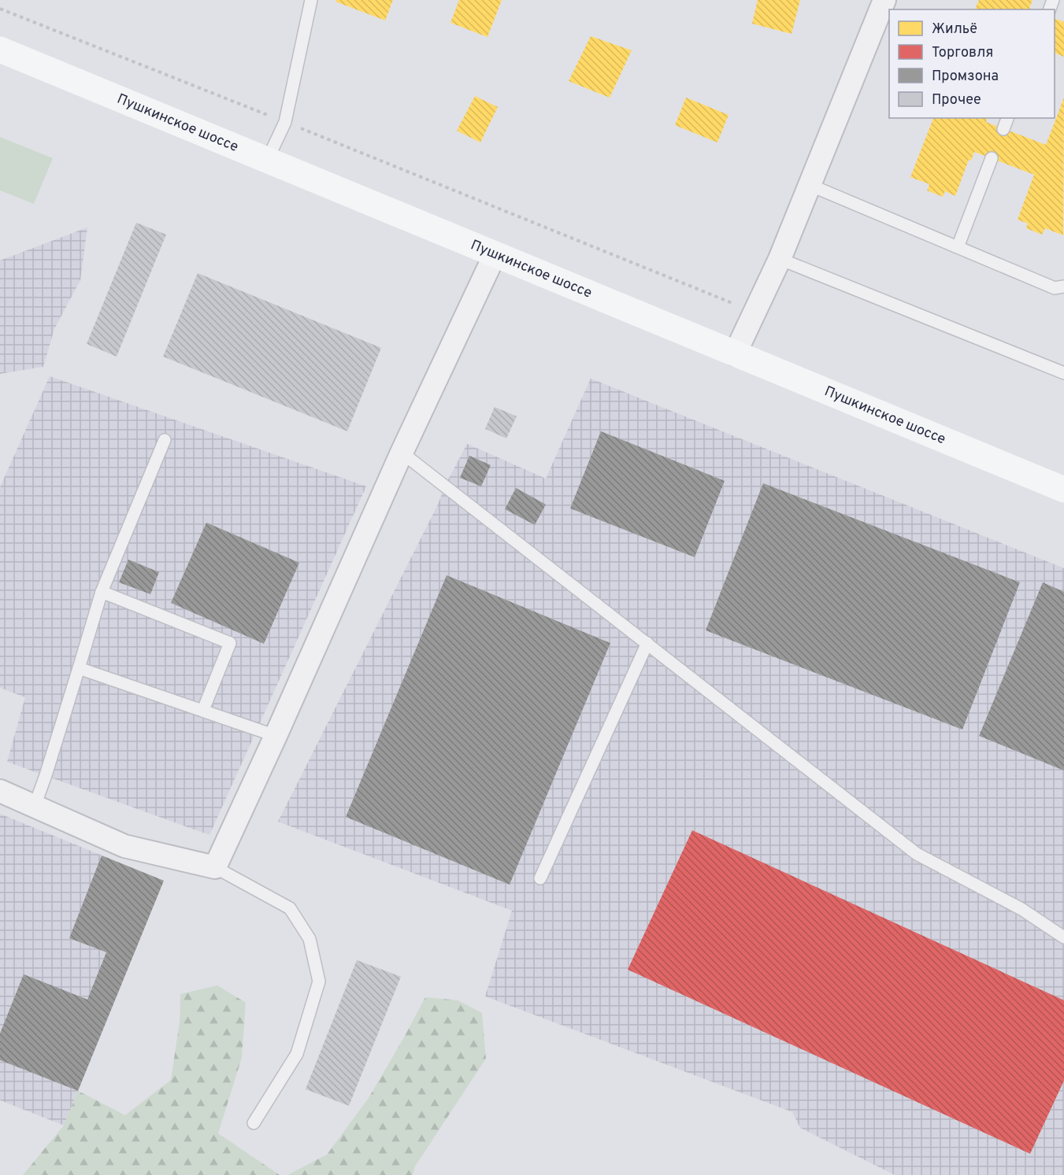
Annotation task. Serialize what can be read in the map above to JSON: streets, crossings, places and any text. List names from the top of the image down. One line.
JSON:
{"streets":{"main road":["Пушкинское шоссе"]},"legend":["Жильё","Торговля","Промзона","Прочее"]}
